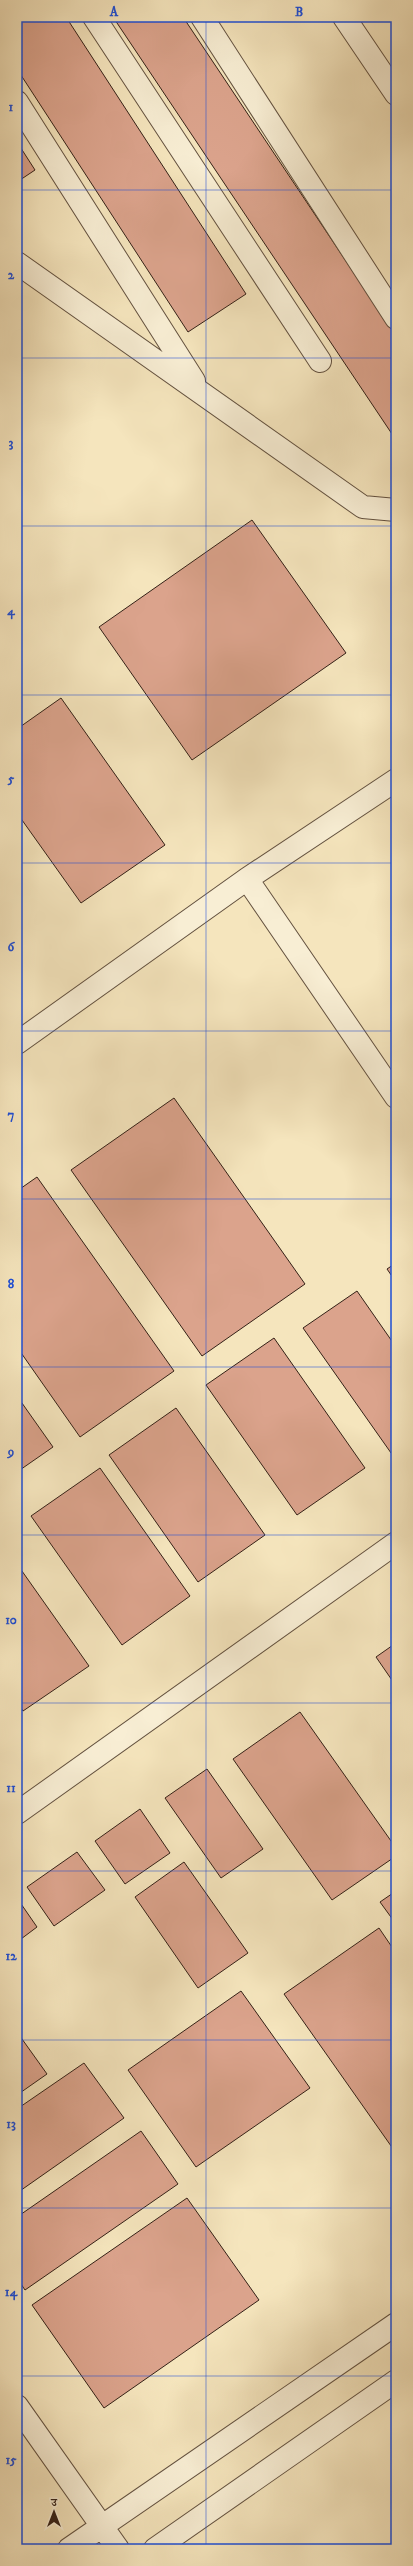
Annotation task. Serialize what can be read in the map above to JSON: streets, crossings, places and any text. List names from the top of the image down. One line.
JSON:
{"north":"top","grid":{"columns":["A","B"],"rows":["1","2","3","4","5","6","7","8","9","10","11","12","13","14","15"]}}
